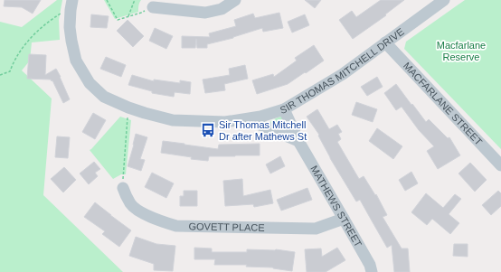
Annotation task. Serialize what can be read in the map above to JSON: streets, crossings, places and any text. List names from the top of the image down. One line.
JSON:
{"streets":{"street":["SIR THOMAS MITCHELL DRIVE","MACFARLANE STREET","MATHEWS STREET","GOVETT PLACE"]},"crossings":[["SIR THOMAS MITCHELL DRIVE","MACFARLANE STREET"],["SIR THOMAS MITCHELL DRIVE","MATHEWS STREET"],["MATHEWS STREET","GOVETT PLACE"]],"parks":["Macfarlane Reserve"],"places":{"bus stop":["Sir Thomas Mitchell Dr after Mathews St"]}}
